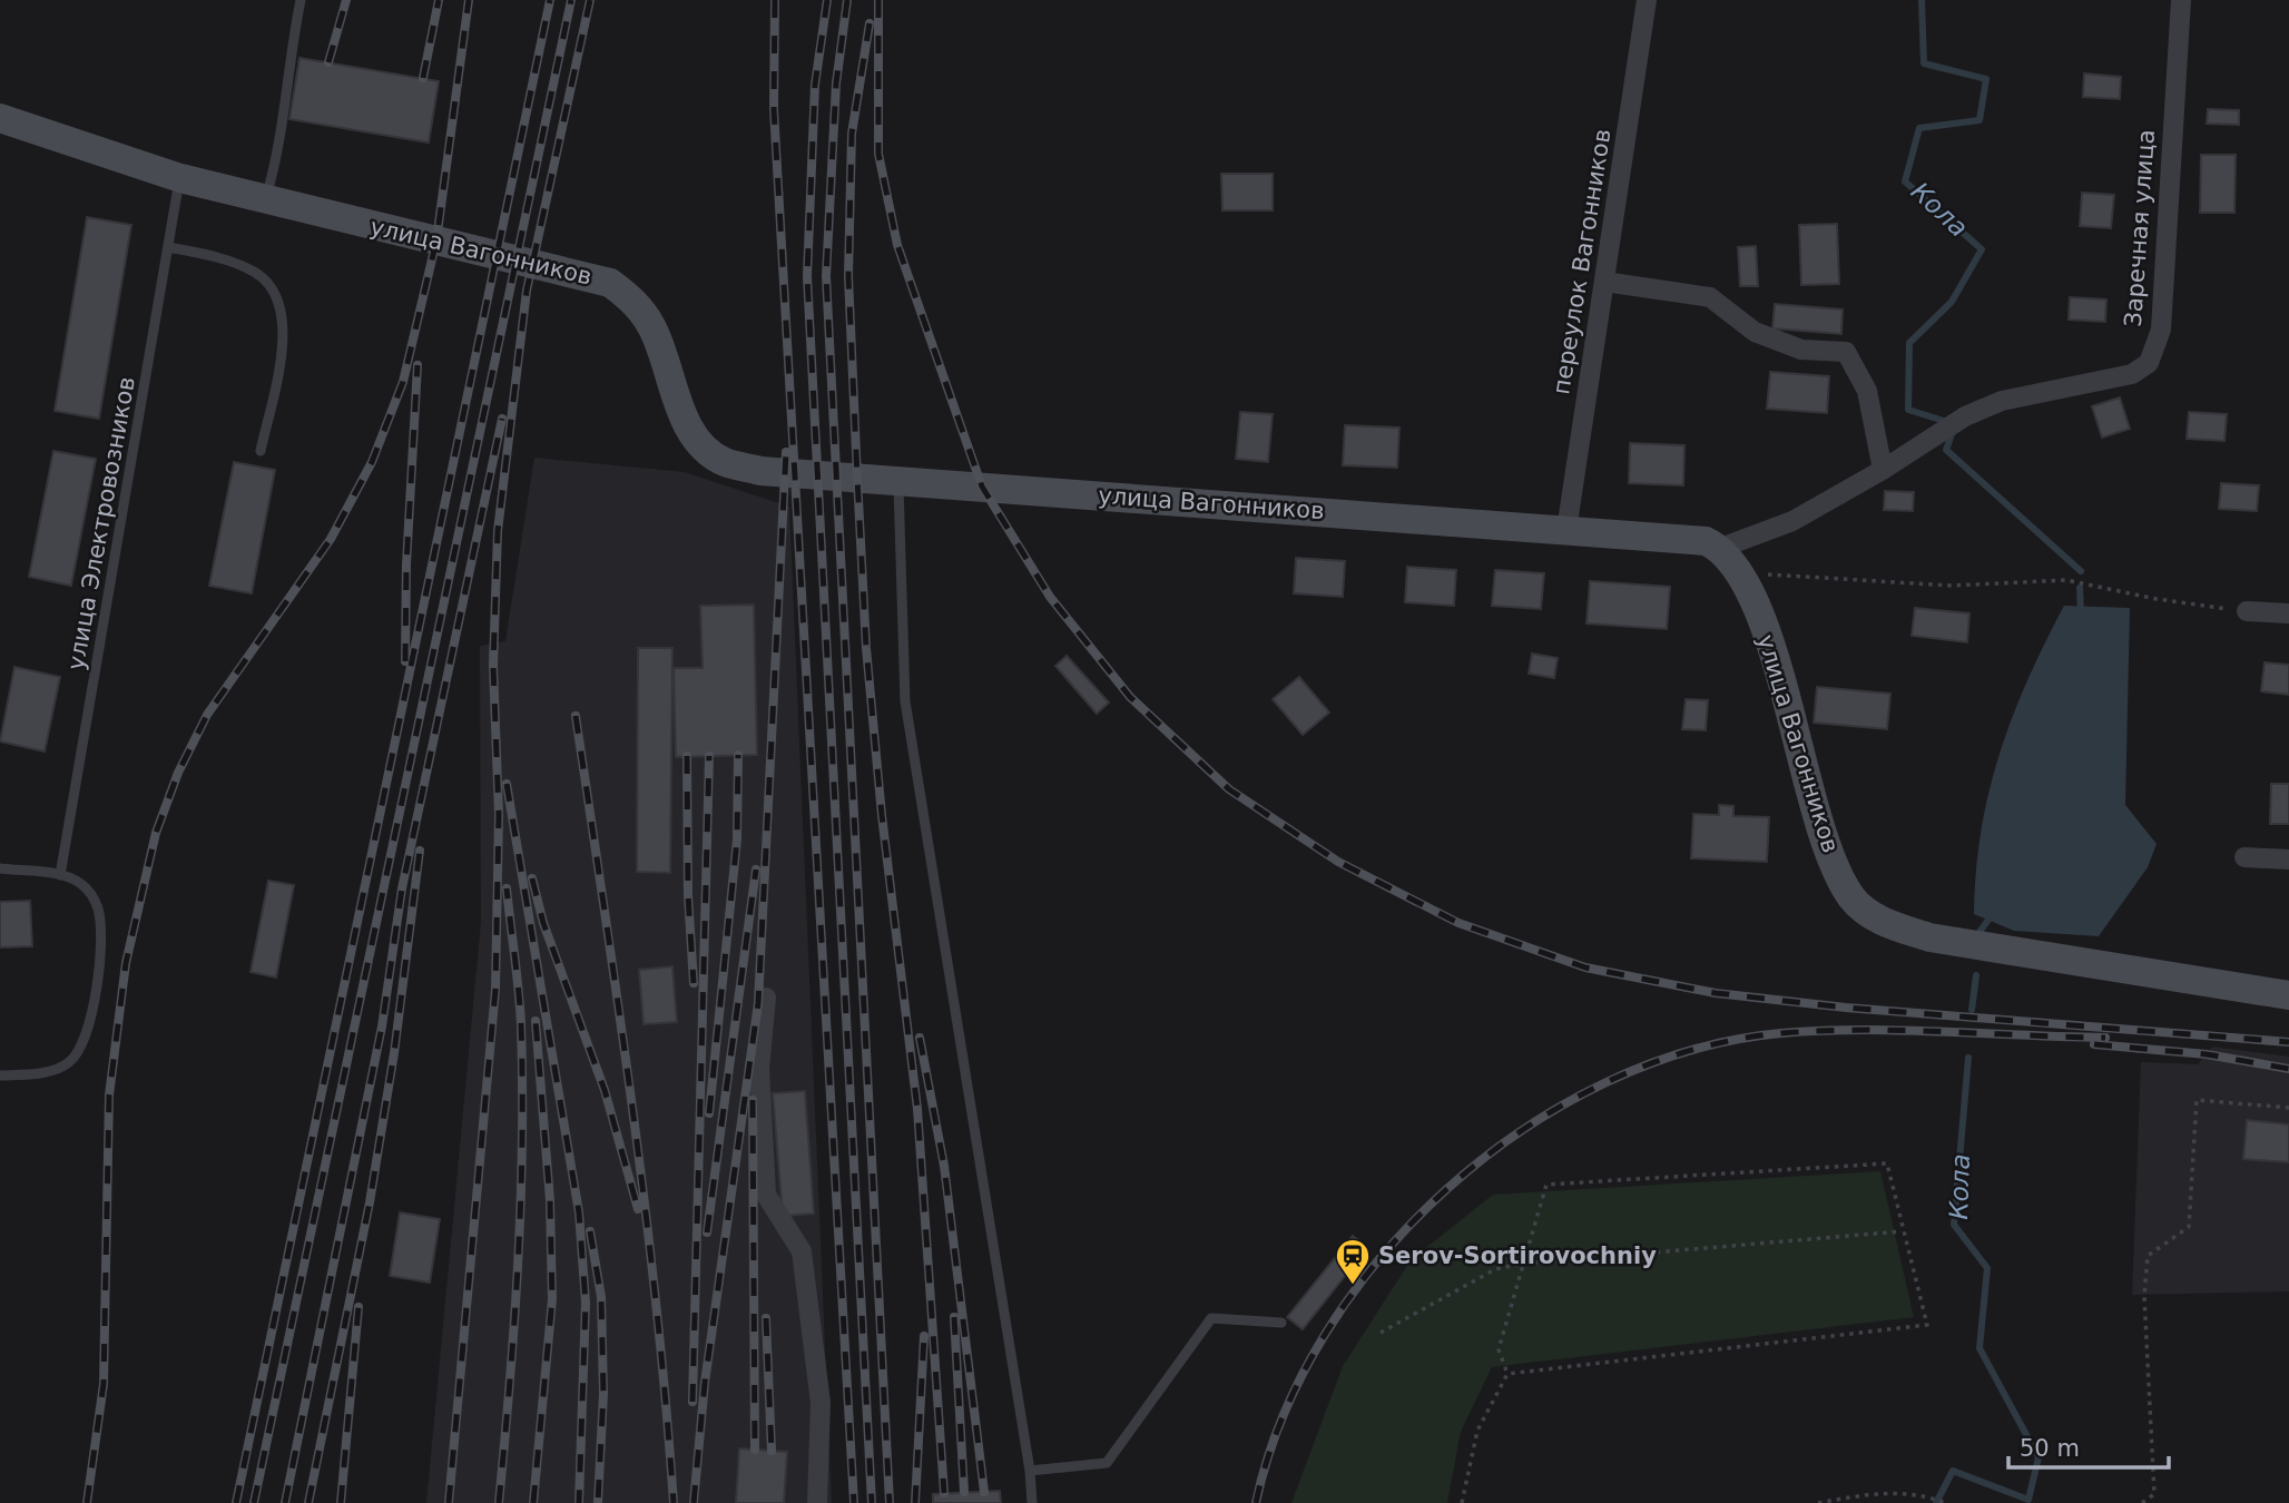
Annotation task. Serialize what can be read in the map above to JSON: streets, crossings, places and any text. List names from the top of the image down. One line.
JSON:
{"streets":{"street":["Заречная улица","улица Вагонников","переулок Вагонников"],"lane":["улица Электровозников"]},"crossings":[["Заречная улица","улица Вагонников"],["улица Вагонников","переулок Вагонников"],["улица Вагонников","улица Электровозников"]],"water":["Кола"],"places":{"station":["Serov-Sortirovochniy"]},"scale_bar":"50 m"}
